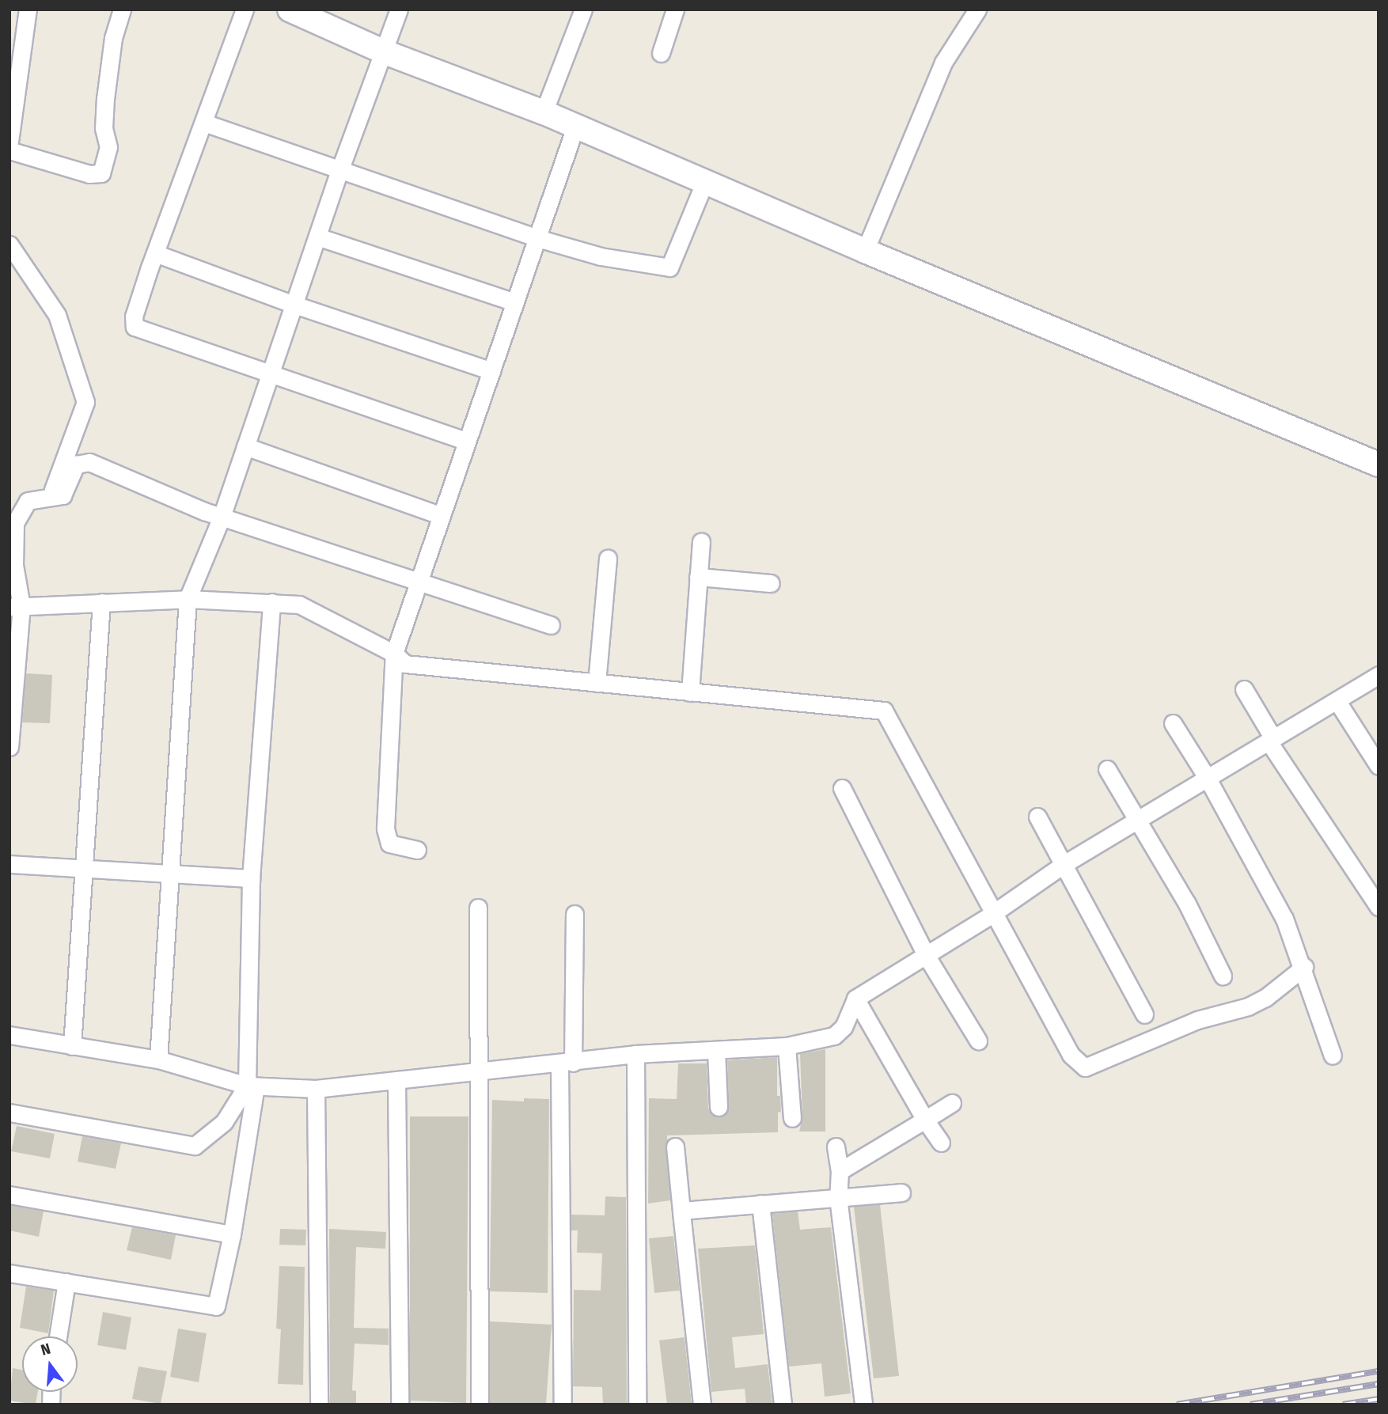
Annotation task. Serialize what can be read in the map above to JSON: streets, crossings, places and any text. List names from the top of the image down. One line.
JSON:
{"north":"top"}
